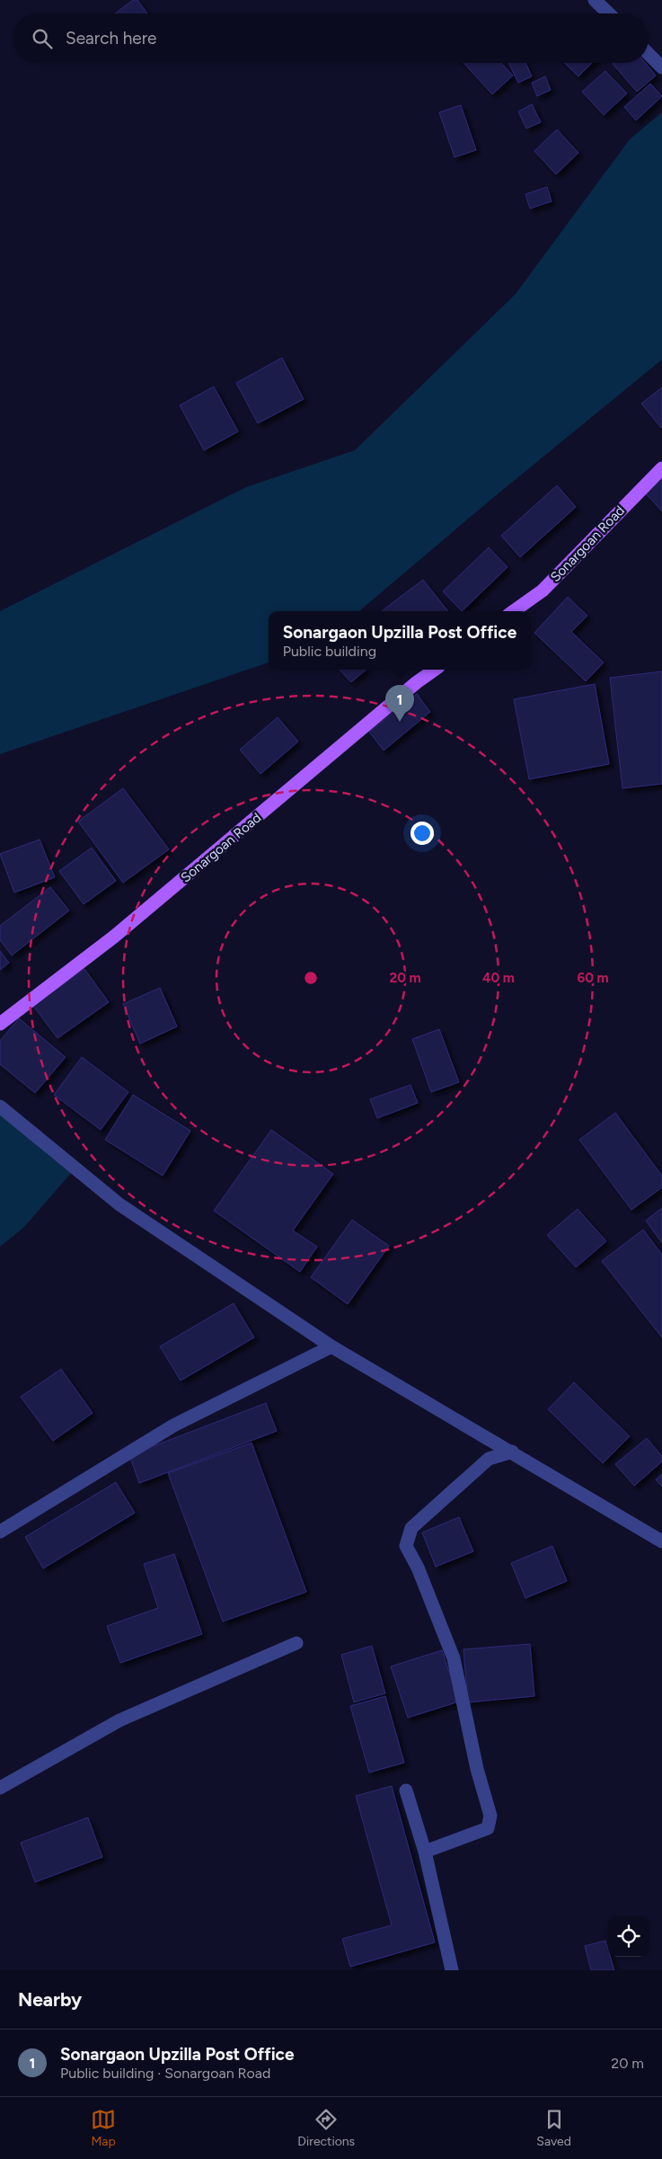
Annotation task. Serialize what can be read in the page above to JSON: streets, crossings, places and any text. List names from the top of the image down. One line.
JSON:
{"streets":{"main road":["Sonargoan Road"]},"page":{"search":"Search here","popup":["Sonargaon Upzilla Post Office","Public building"],"pins":"1","heading":"Nearby","list":[{"mark":"1","name":"Sonargaon Upzilla Post Office","note":"Public building · Sonargoan Road","value":"20 m"}],"nav":["Map","Directions","Saved"]},"rings":["20 m","40 m","60 m"]}
